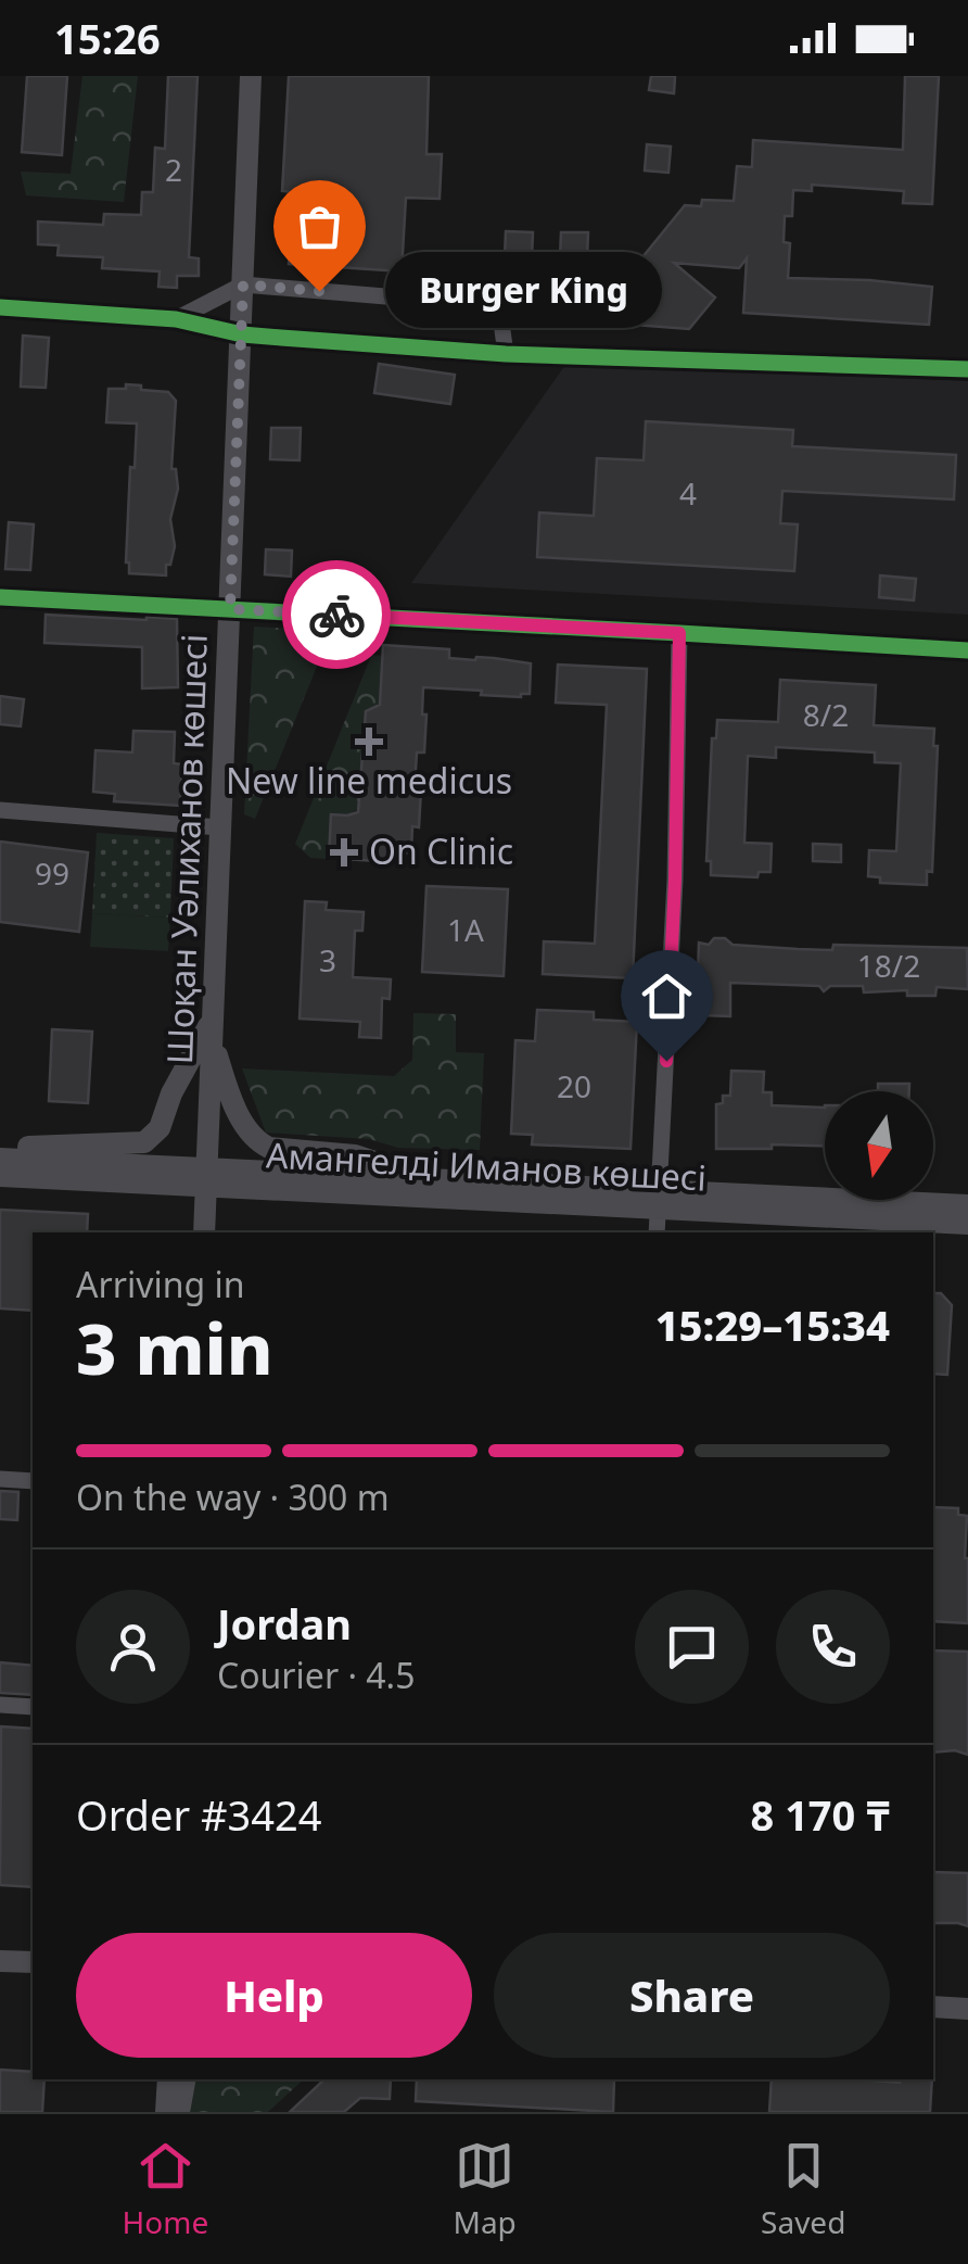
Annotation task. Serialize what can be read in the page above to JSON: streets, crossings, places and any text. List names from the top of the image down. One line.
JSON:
{"streets":{"main road":["Шоқан Уәлиханов көшесі","Амангелді Иманов көшесі"]},"crossings":[["Шоқан Уәлиханов көшесі","Амангелді Иманов көшесі"]],"places":{"other":["Burger King"],"health":["New line medicus","On Clinic"]},"house_numbers":["2","4","8/2","99","1А","3","18/2","20"],"north":"bottom","page":{"status":"15:26","bubble":"Burger King","heading":["3 min","Arriving in","15:29–15:34"],"panel":["Jordan","Courier · 4.5","Order #3424","8 170 ₸"],"bar":"On the way · 300 m","buttons":["Help","Share"],"tabs":["Home","Map","Saved"]}}
